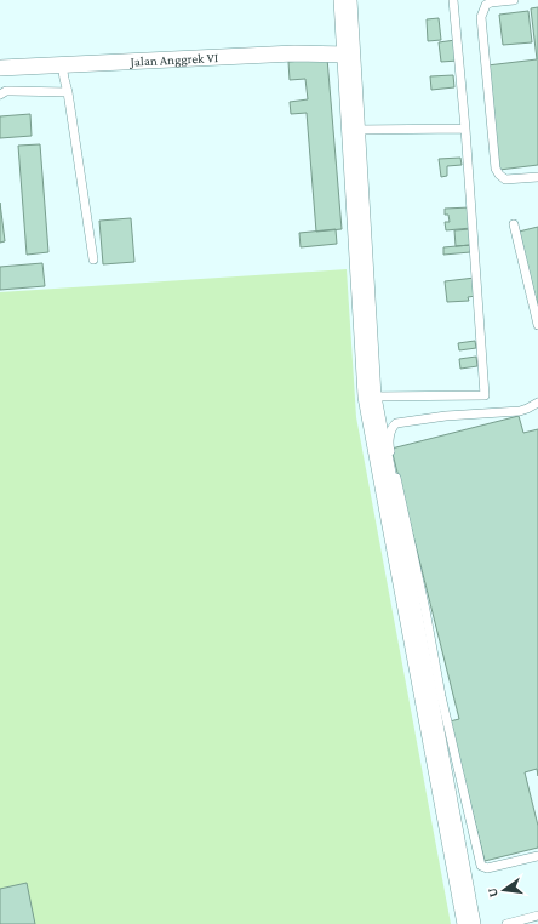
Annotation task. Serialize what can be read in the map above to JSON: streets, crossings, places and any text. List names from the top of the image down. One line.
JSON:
{"streets":{"street":["Jalan Anggrek VI"]},"north":"left"}
